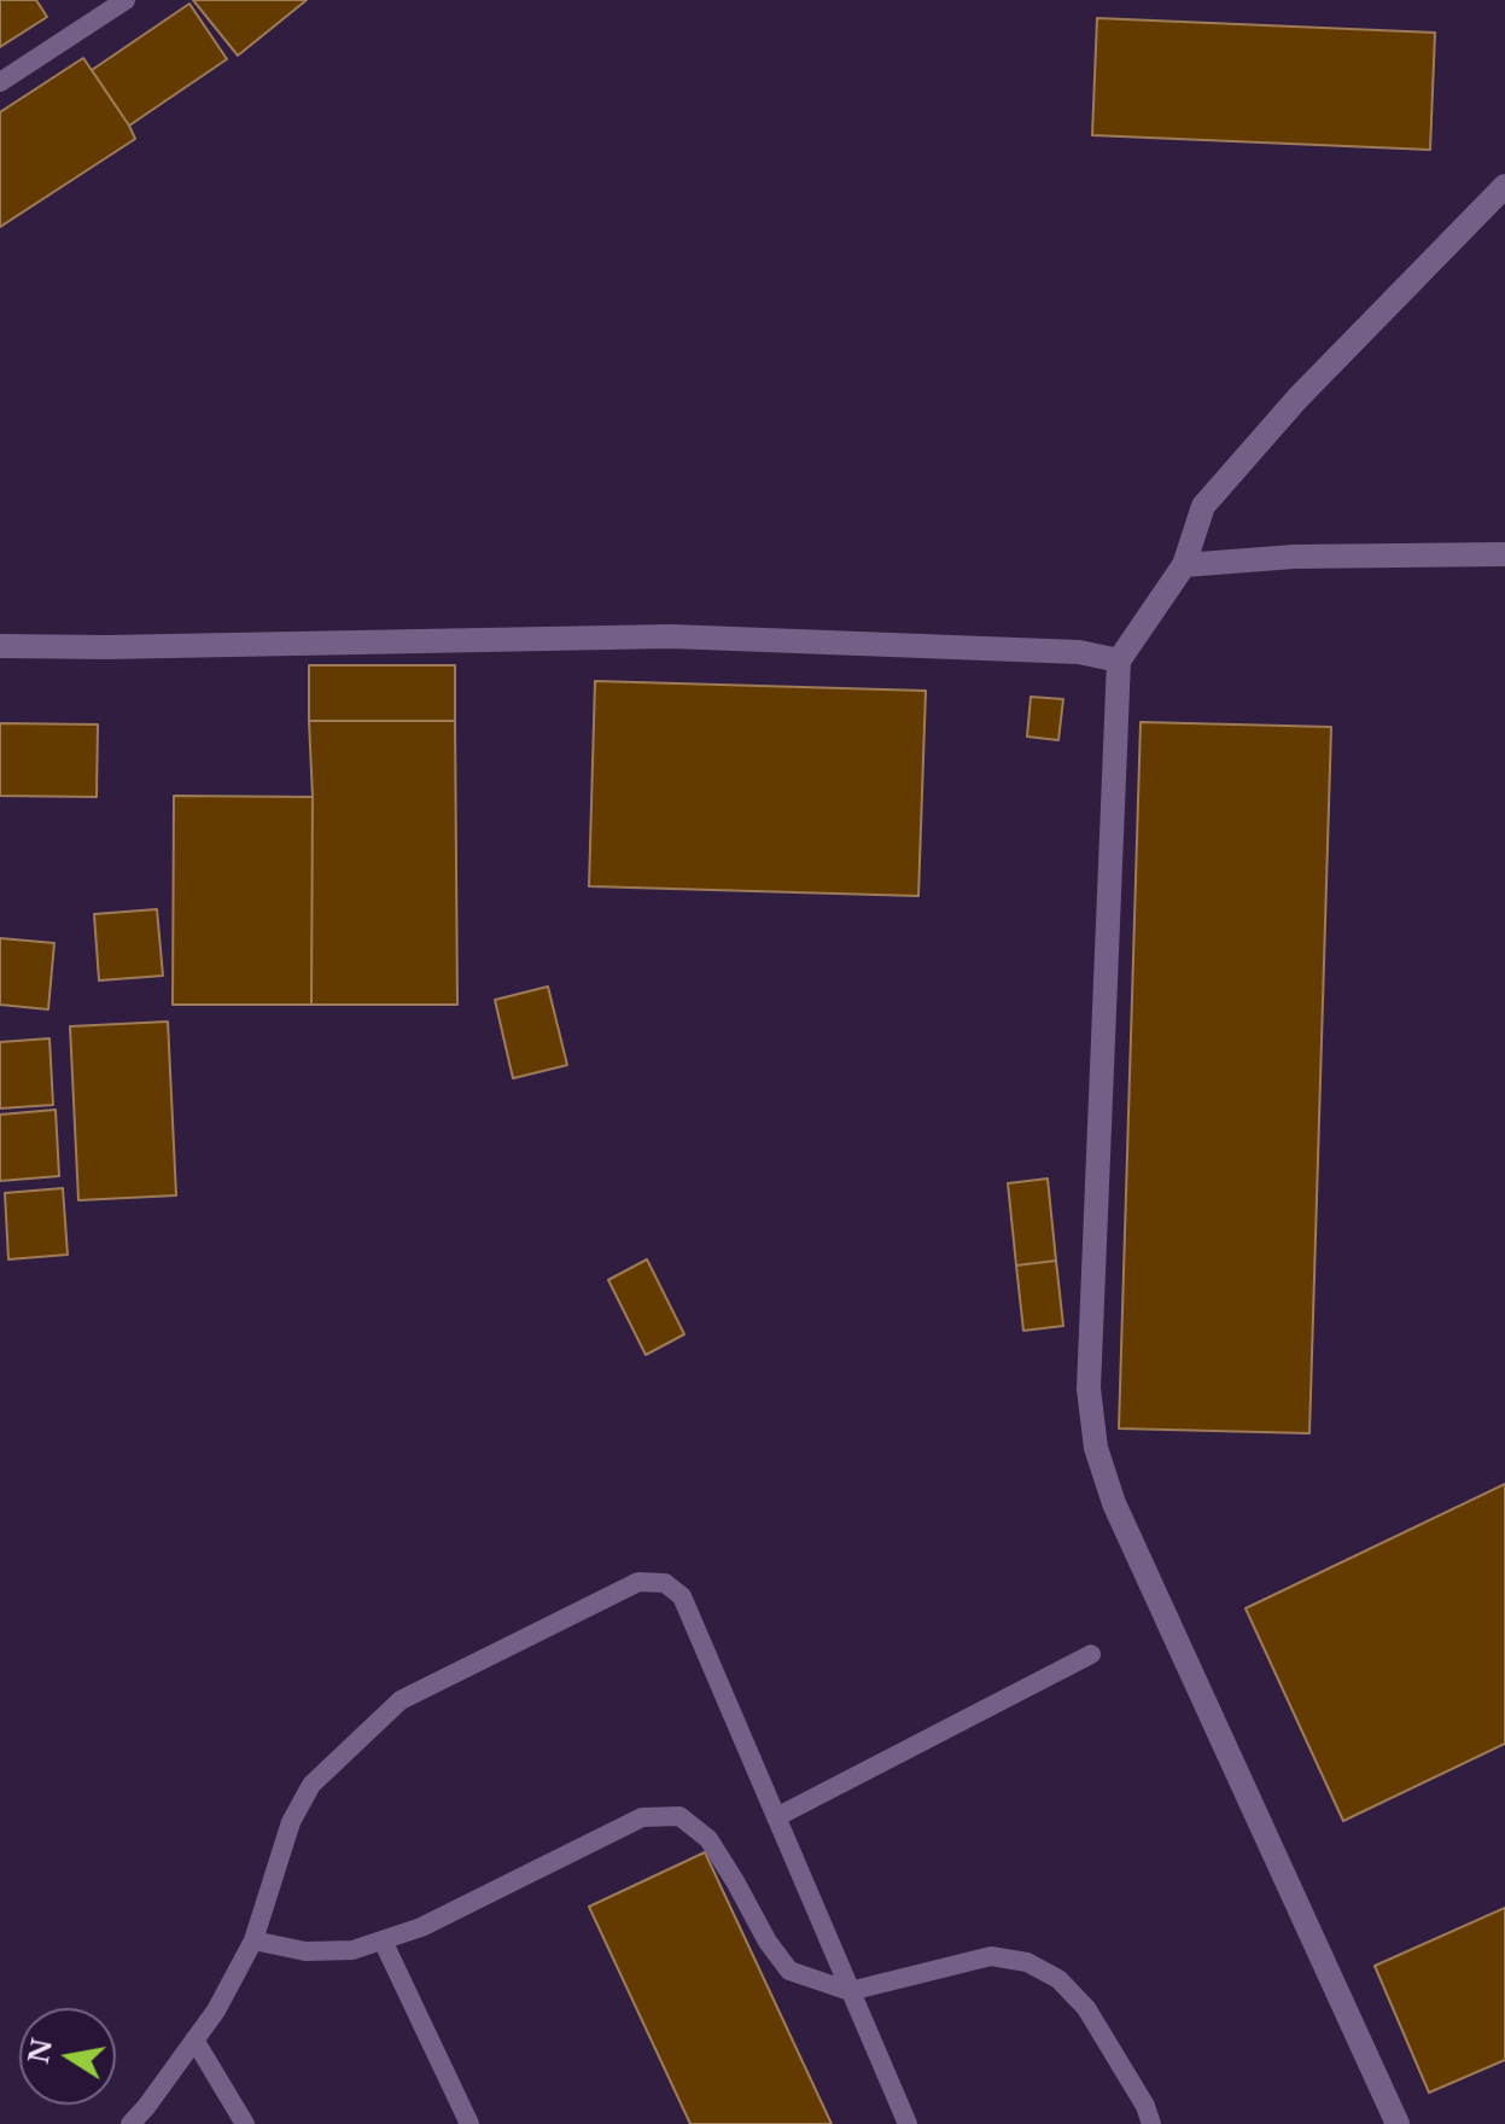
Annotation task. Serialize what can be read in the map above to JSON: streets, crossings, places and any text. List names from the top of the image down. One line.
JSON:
{"north":"left"}
